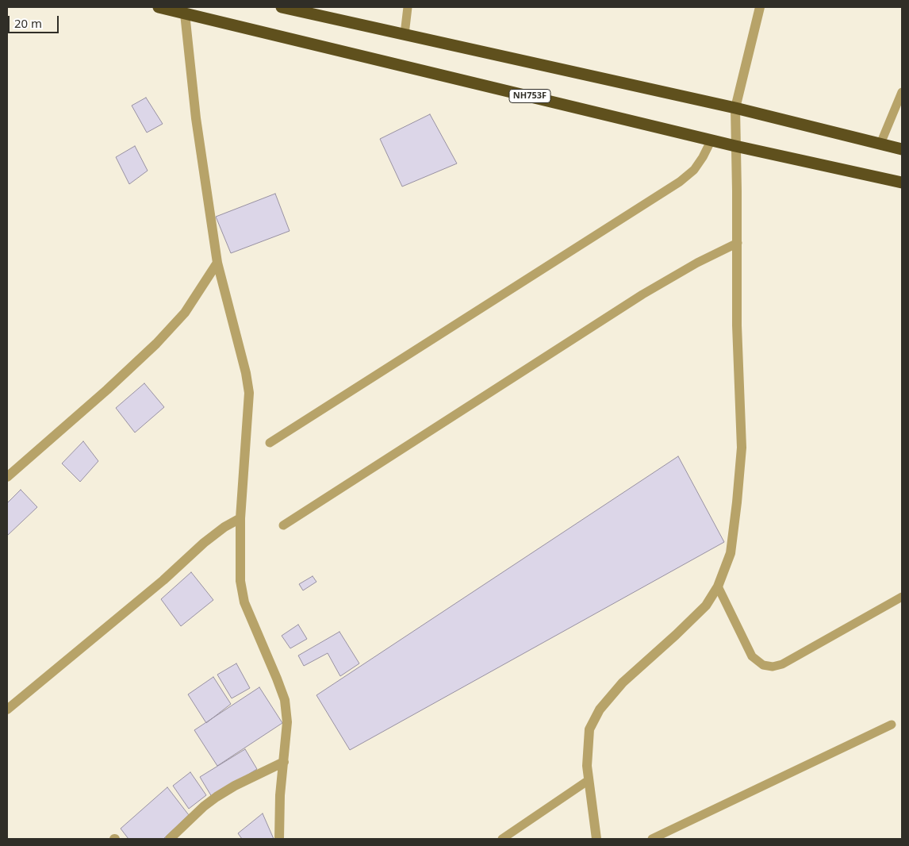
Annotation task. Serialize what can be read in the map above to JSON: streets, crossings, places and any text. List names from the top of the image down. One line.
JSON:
{"streets":{"highway":["NH753F"]},"scale_bar":"20 m"}
